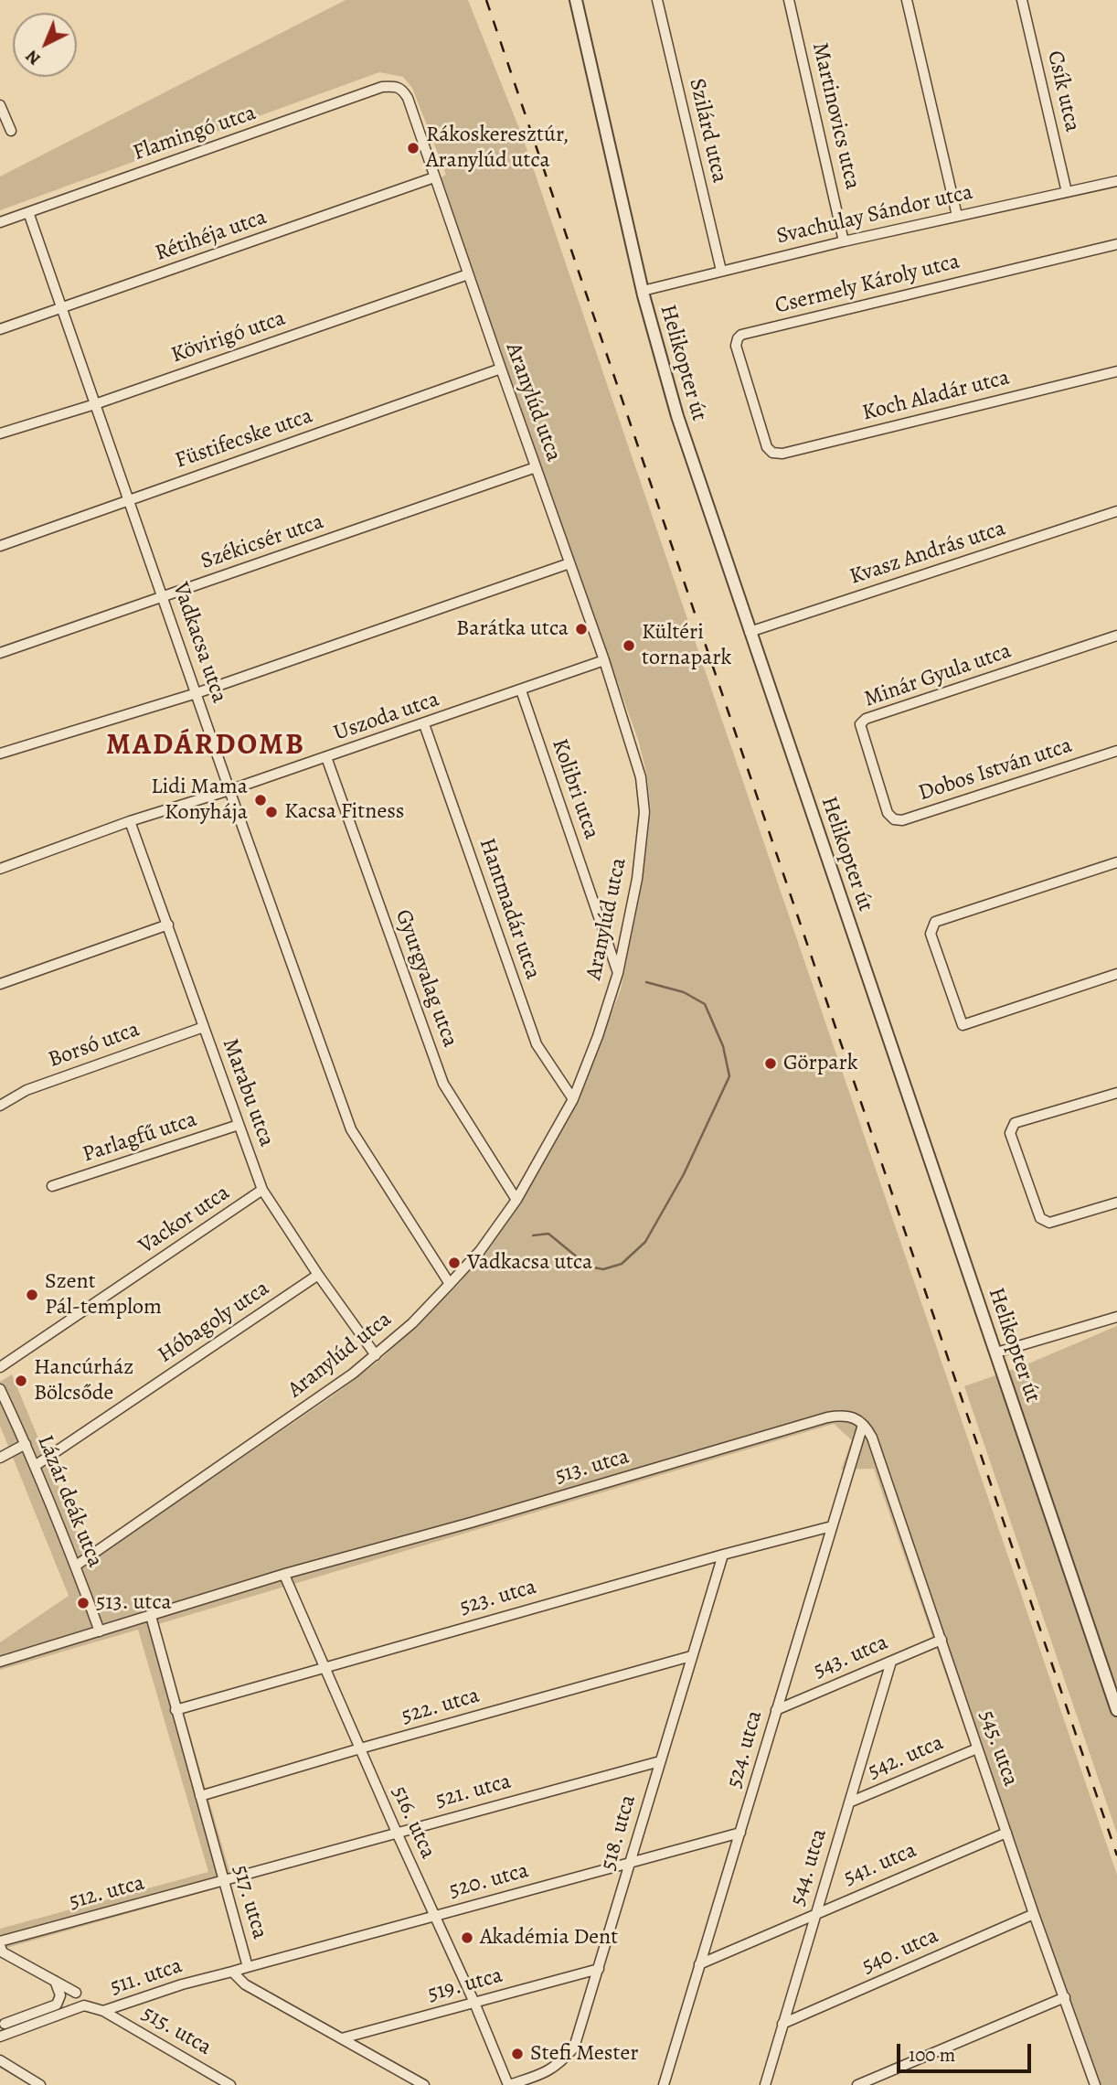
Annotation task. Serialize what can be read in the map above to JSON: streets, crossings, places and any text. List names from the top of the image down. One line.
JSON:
{"streets":{"street":["Csík utca","Martinovics utca","Szilárd utca","Flamingó utca","Svachulay Sándor utca","Rétihéja utca","Csermely Károly utca","Kövirigó utca","Helikopter út","Koch Aladár utca","Aranylúd utca","Füstifecske utca","Székicsér utca","Kvasz András utca","Vadkacsa utca","Minár Gyula utca","Uszoda utca","Dobos István utca","Kolibri utca","Hantmadár utca","Gyurgyalag utca","Borsó utca","Marabu utca","Parlagfű utca","Vackor utca","Hóbagoly utca","513. utca","Lázár deák utca","523. utca","543. utca","522. utca","545. utca","524. utca","542. utca","521. utca","516. utca","518. utca","541. utca","544. utca","520. utca","512. utca","517. utca","540. utca","511. utca","519. utca","515. utca"]},"crossings":[["Csík utca","Svachulay Sándor utca"],["Martinovics utca","Svachulay Sándor utca"],["Szilárd utca","Svachulay Sándor utca"],["Flamingó utca","Aranylúd utca"],["Flamingó utca","Vadkacsa utca"],["Svachulay Sándor utca","Helikopter út"],["Rétihéja utca","Aranylúd utca"],["Rétihéja utca","Vadkacsa utca"],["Csermely Károly utca","Koch Aladár utca"],["Kövirigó utca","Aranylúd utca"],["Kövirigó utca","Vadkacsa utca"],["Helikopter út","Kvasz András utca"],["Aranylúd utca","Füstifecske utca"],["Aranylúd utca","Székicsér utca"],["Aranylúd utca","Vadkacsa utca"],["Aranylúd utca","Uszoda utca"],["Aranylúd utca","Kolibri utca"],["Aranylúd utca","Hantmadár utca"],["Aranylúd utca","Gyurgyalag utca"],["Aranylúd utca","Marabu utca"],["Aranylúd utca","Lázár deák utca"],["Füstifecske utca","Vadkacsa utca"],["Székicsér utca","Vadkacsa utca"],["Vadkacsa utca","Uszoda utca"],["Minár Gyula utca","Dobos István utca"],["Uszoda utca","Kolibri utca"],["Uszoda utca","Hantmadár utca"],["Uszoda utca","Gyurgyalag utca"],["Uszoda utca","Marabu utca"],["Borsó utca","Marabu utca"],["Marabu utca","Parlagfű utca"],["Marabu utca","Vackor utca"],["Marabu utca","Hóbagoly utca"],["Hóbagoly utca","Lázár deák utca"],["513. utca","Lázár deák utca"],["513. utca","545. utca"],["513. utca","524. utca"],["513. utca","516. utca"],["513. utca","517. utca"],["523. utca","524. utca"],["523. utca","516. utca"],["523. utca","518. utca"],["523. utca","517. utca"],["543. utca","545. utca"],["543. utca","524. utca"],["543. utca","544. utca"],["522. utca","516. utca"],["522. utca","518. utca"],["522. utca","517. utca"],["545. utca","524. utca"],["545. utca","542. utca"],["545. utca","541. utca"],["545. utca","540. utca"],["524. utca","541. utca"],["524. utca","520. utca"],["542. utca","544. utca"],["521. utca","516. utca"],["521. utca","518. utca"],["521. utca","512. utca"],["521. utca","517. utca"],["516. utca","518. utca"],["516. utca","520. utca"],["516. utca","519. utca"],["518. utca","520. utca"],["518. utca","519. utca"],["541. utca","544. utca"],["544. utca","540. utca"],["520. utca","517. utca"],["512. utca","517. utca"],["517. utca","511. utca"],["517. utca","519. utca"],["511. utca","515. utca"]],"districts":["MADÁRDOMB"],"places":["Rákoskeresztúr, Aranylúd utca","Barátka utca","Kültéri tornapark","Lidi Mama Konyhája","Kacsa Fitness","Görpark","Vadkacsa utca","Szent Pál-templom","Hancúrház Bölcsőde","513. utca","Akadémia Dent","Stefi Mester"],"scale_bar":"100 m","north":"bottom left"}
